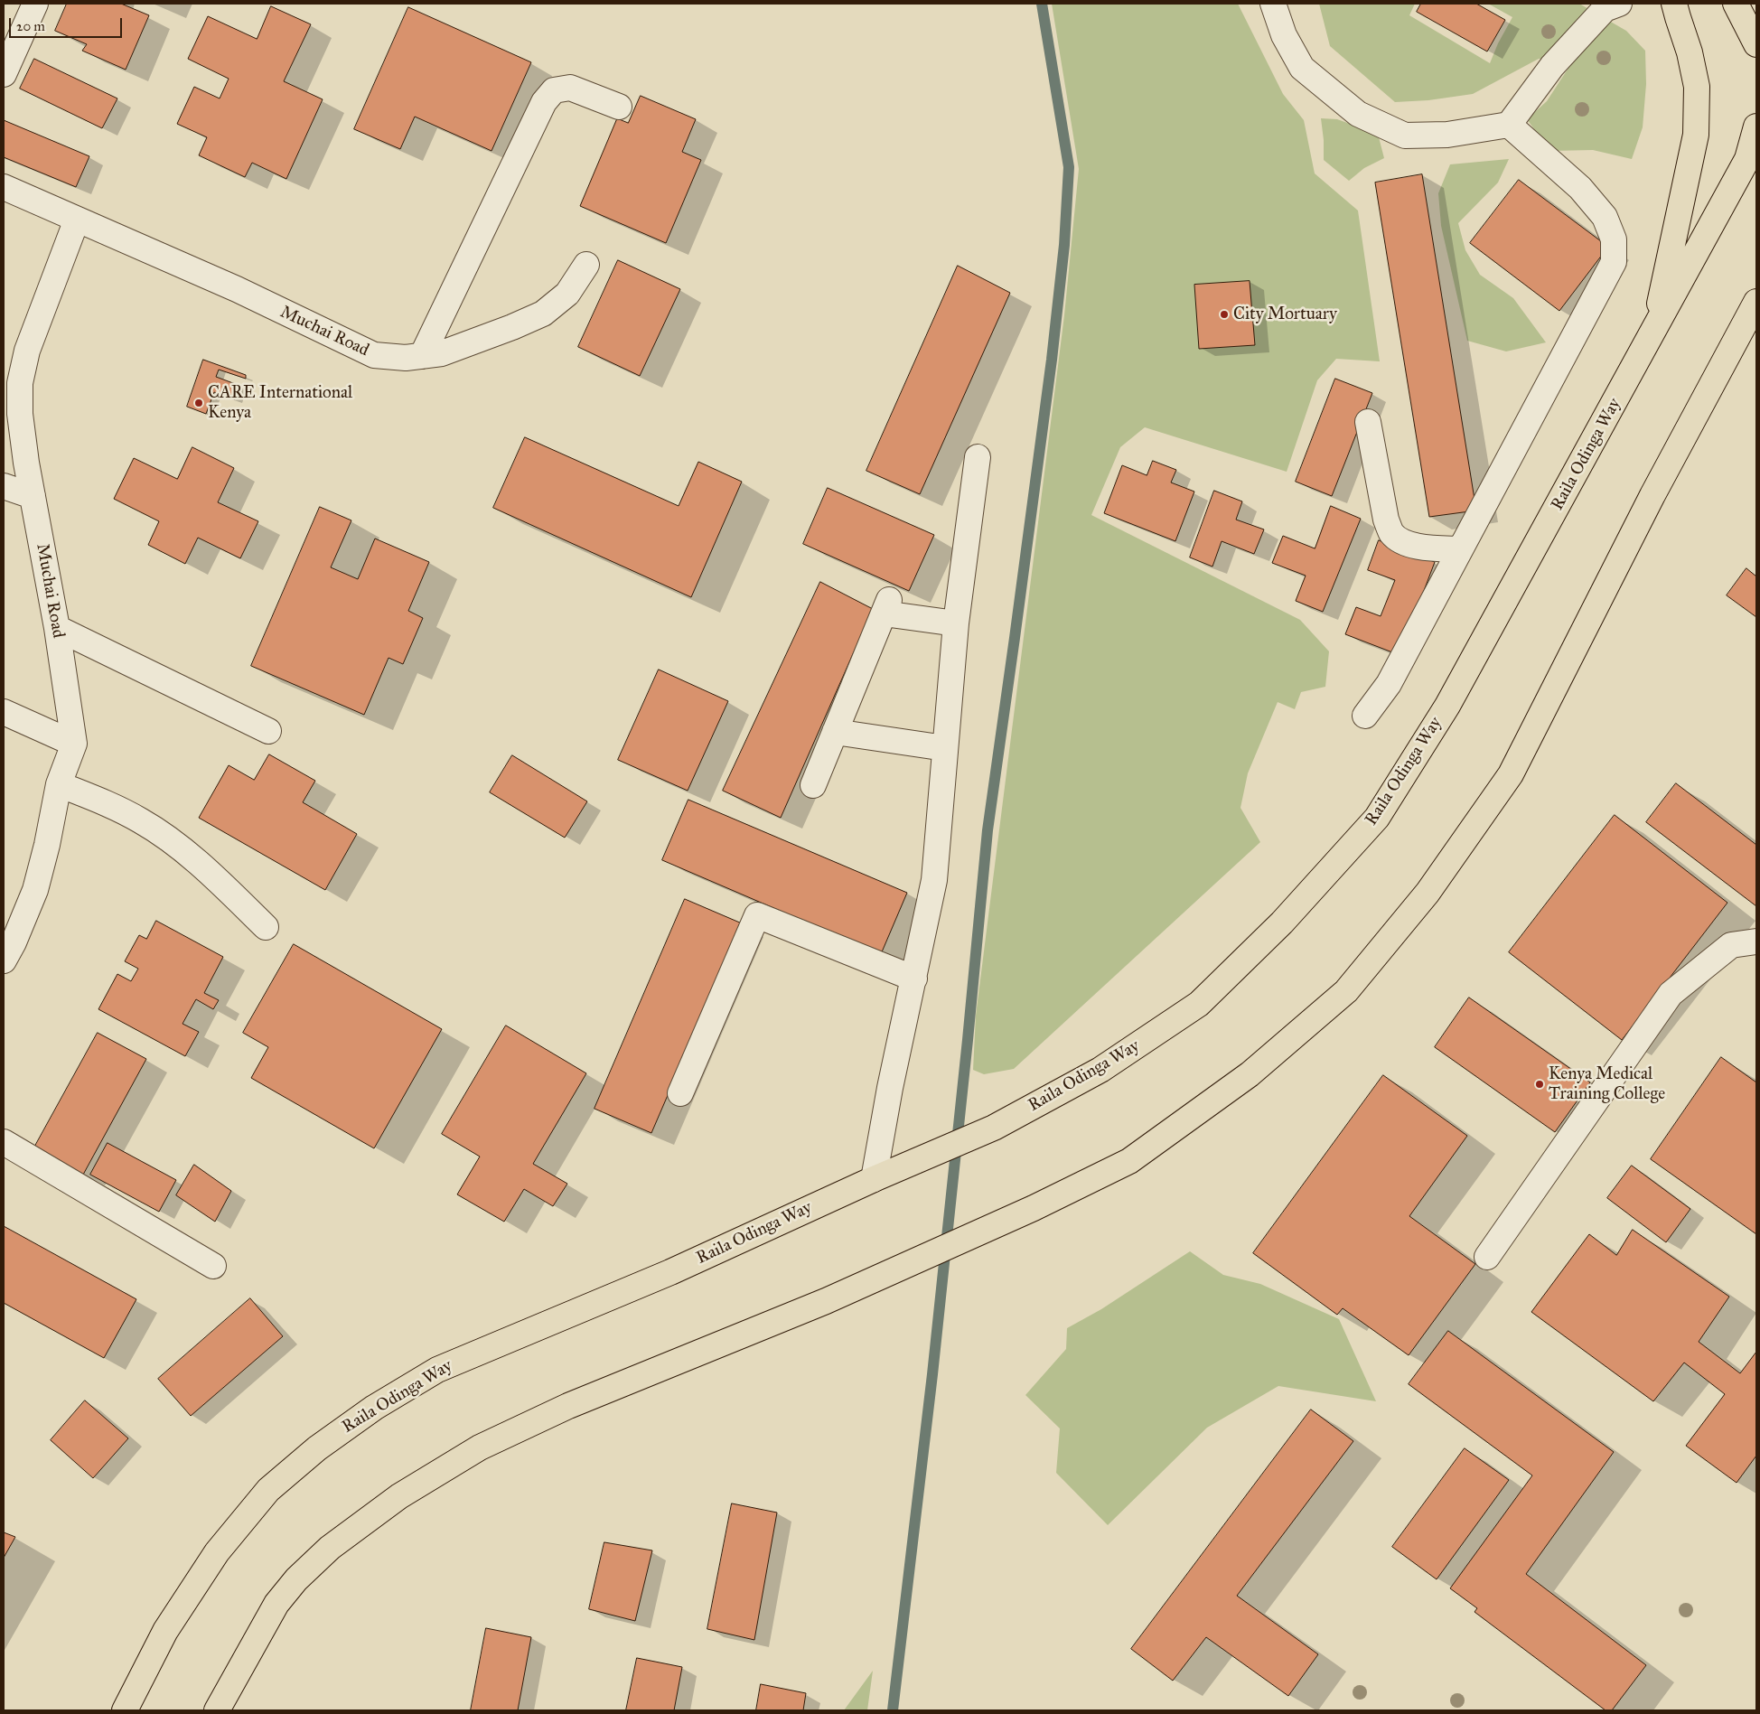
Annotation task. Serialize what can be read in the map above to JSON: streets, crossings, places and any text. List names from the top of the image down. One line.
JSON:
{"streets":{"main road":["Raila Odinga Way"],"street":["Muchai Road"]},"places":["City Mortuary","CARE International Kenya","Kenya Medical Training College"],"scale_bar":"20 m"}
